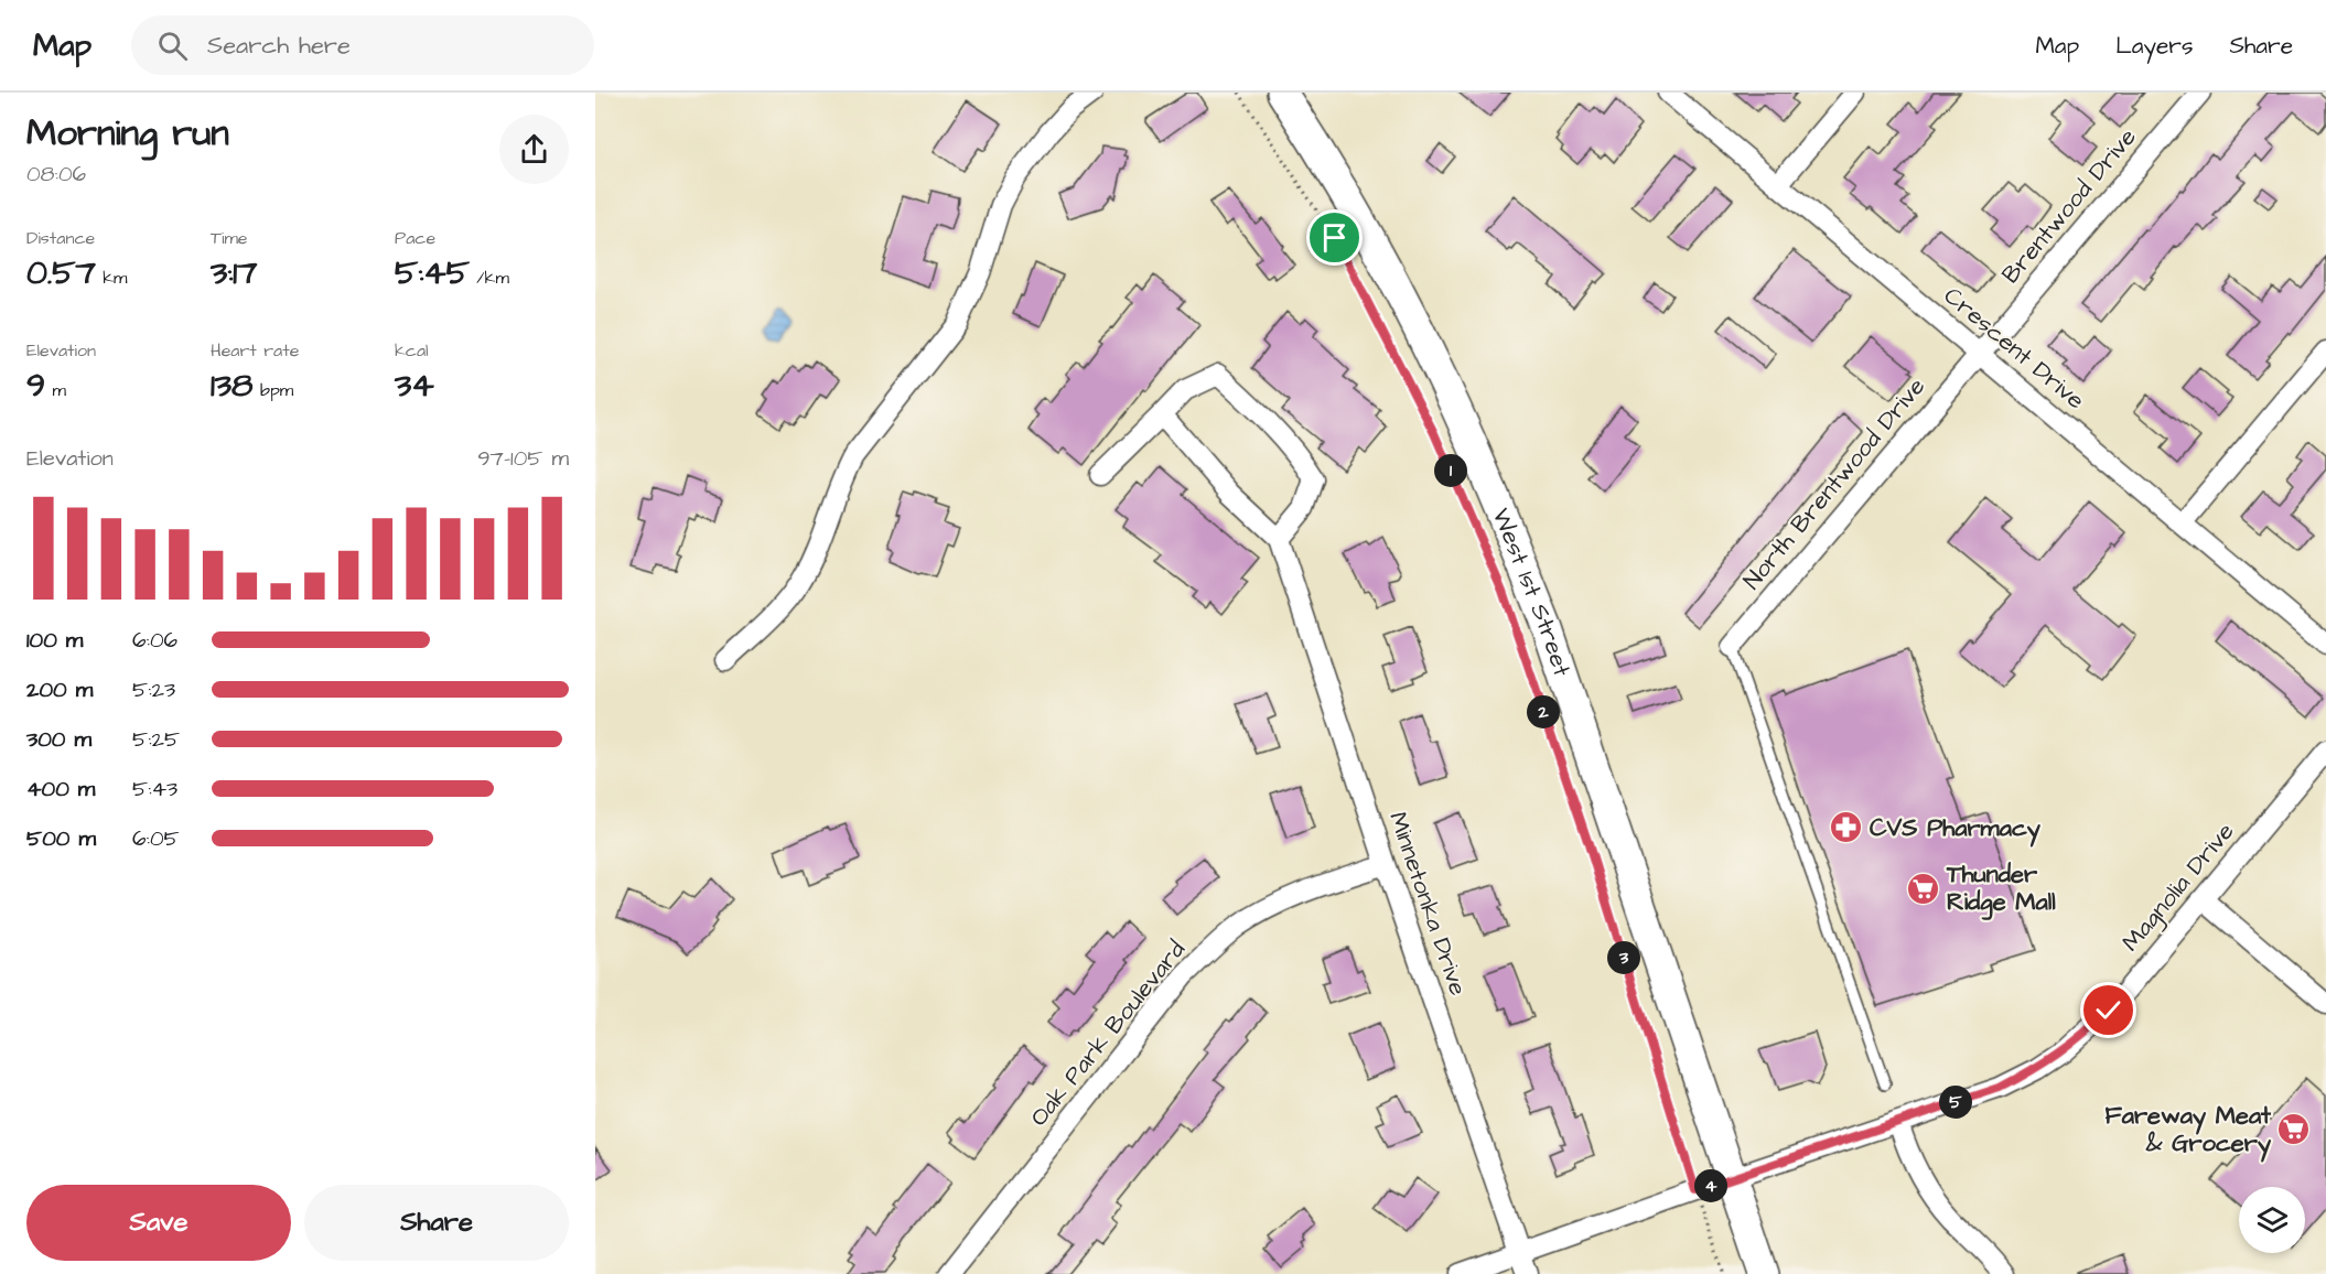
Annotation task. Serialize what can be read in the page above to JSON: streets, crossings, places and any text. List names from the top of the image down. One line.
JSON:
{"streets":{"main road":["West 1st Street"],"street":["Brentwood Drive","Crescent Drive","North Brentwood Drive","Magnolia Drive","Minnetonka Drive","Oak Park Boulevard"]},"crossings":[["Brentwood Drive","Crescent Drive"],["Brentwood Drive","North Brentwood Drive"],["Crescent Drive","North Brentwood Drive"],["West 1st Street","Magnolia Drive"],["Minnetonka Drive","Oak Park Boulevard"]],"places":{"pharmacy":["CVS Pharmacy"],"supermarket":["Thunder Ridge Mall","Fareway Meat & Grocery"]},"page":{"header":"Map","search":"Search here","nav":["Map","Layers","Share"],"heading":["Morning run","08:06"],"stats":[["Distance","0.57 km"],["Time","3:17"],["Pace","5:45 /km"],["Elevation","9 m"],["Heart rate","138 bpm"],["kcal","34"]],"chart":["Elevation","97–105 m"],"pins":["1","2","3","5","4"],"list":[{"name":"100 m","note":"6:06"},{"name":"200 m","note":"5:23"},{"name":"300 m","note":"5:25"},{"name":"400 m","note":"5:43"},{"name":"500 m","note":"6:05"}],"buttons":["Save","Share"]}}
